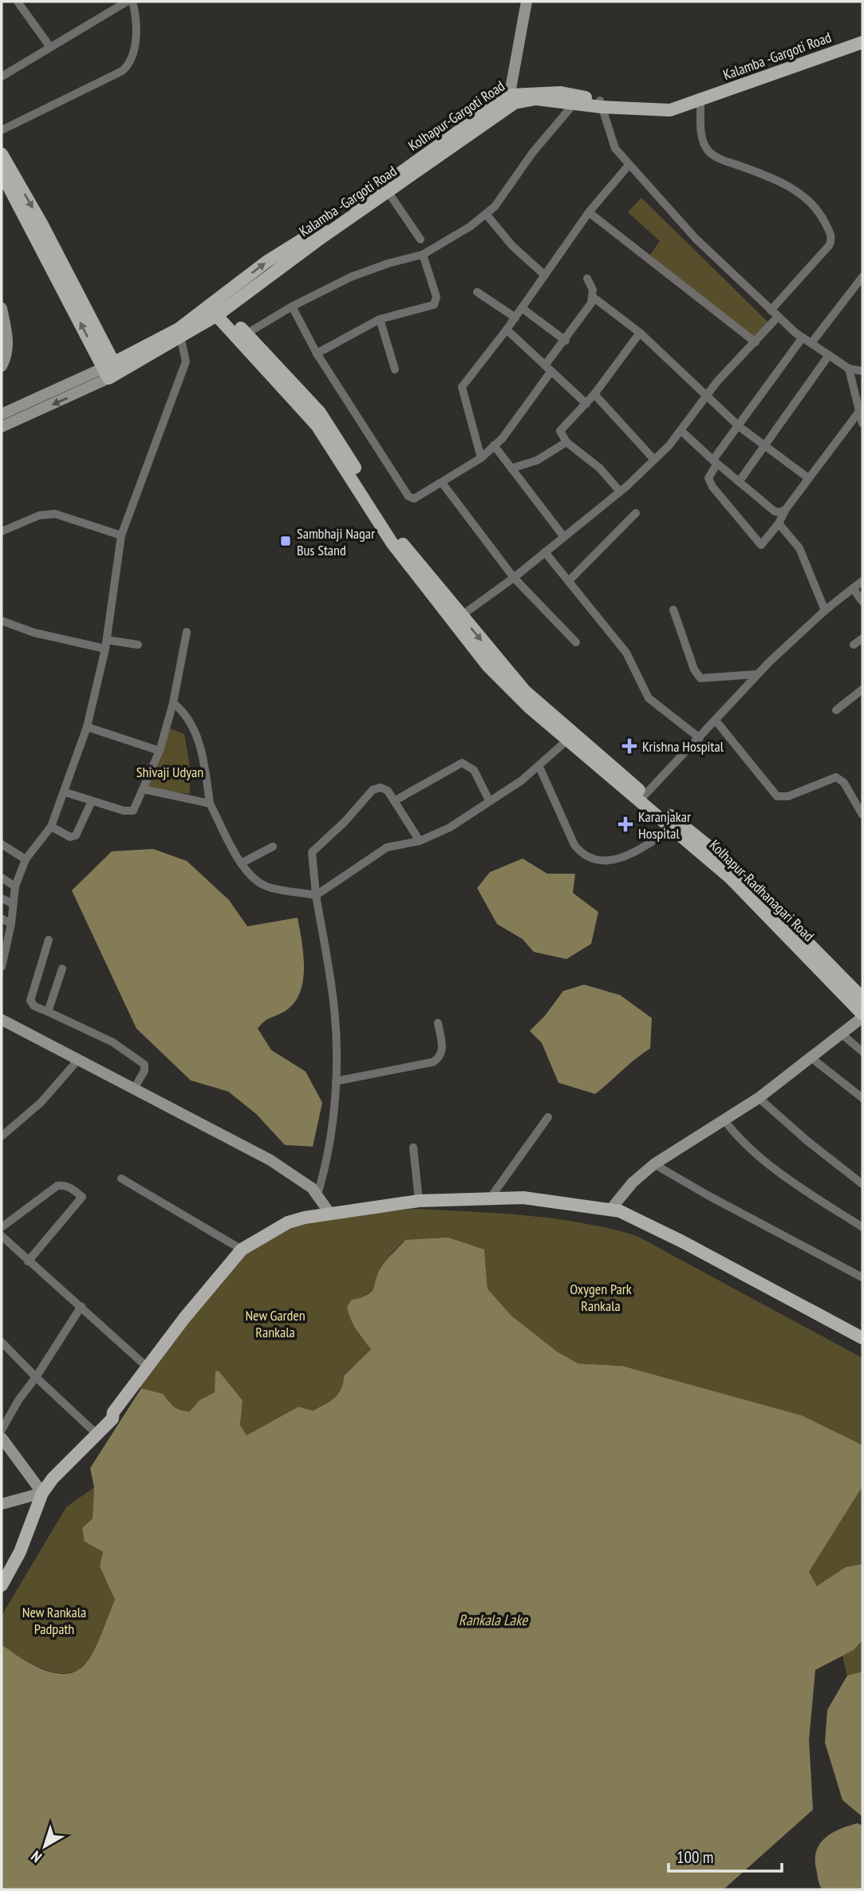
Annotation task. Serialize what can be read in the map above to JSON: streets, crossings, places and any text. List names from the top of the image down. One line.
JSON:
{"streets":{"main road":["Kalamba -Gargoti Road","Kolhapur-Gargoti Road","Kolhapur-Radhanagari Road"]},"crossings":[["Kalamba -Gargoti Road","Kolhapur-Gargoti Road"]],"water":["Rankala Lake"],"parks":["Shivaji Udyan","Oxygen Park Rankala","New Garden Rankala","New Rankala Padpath"],"places":{"transit":["Sambhaji Nagar Bus Stand"],"health":["Krishna Hospital","Karanjakar Hospital"]},"scale_bar":"100 m","north":"bottom left"}
